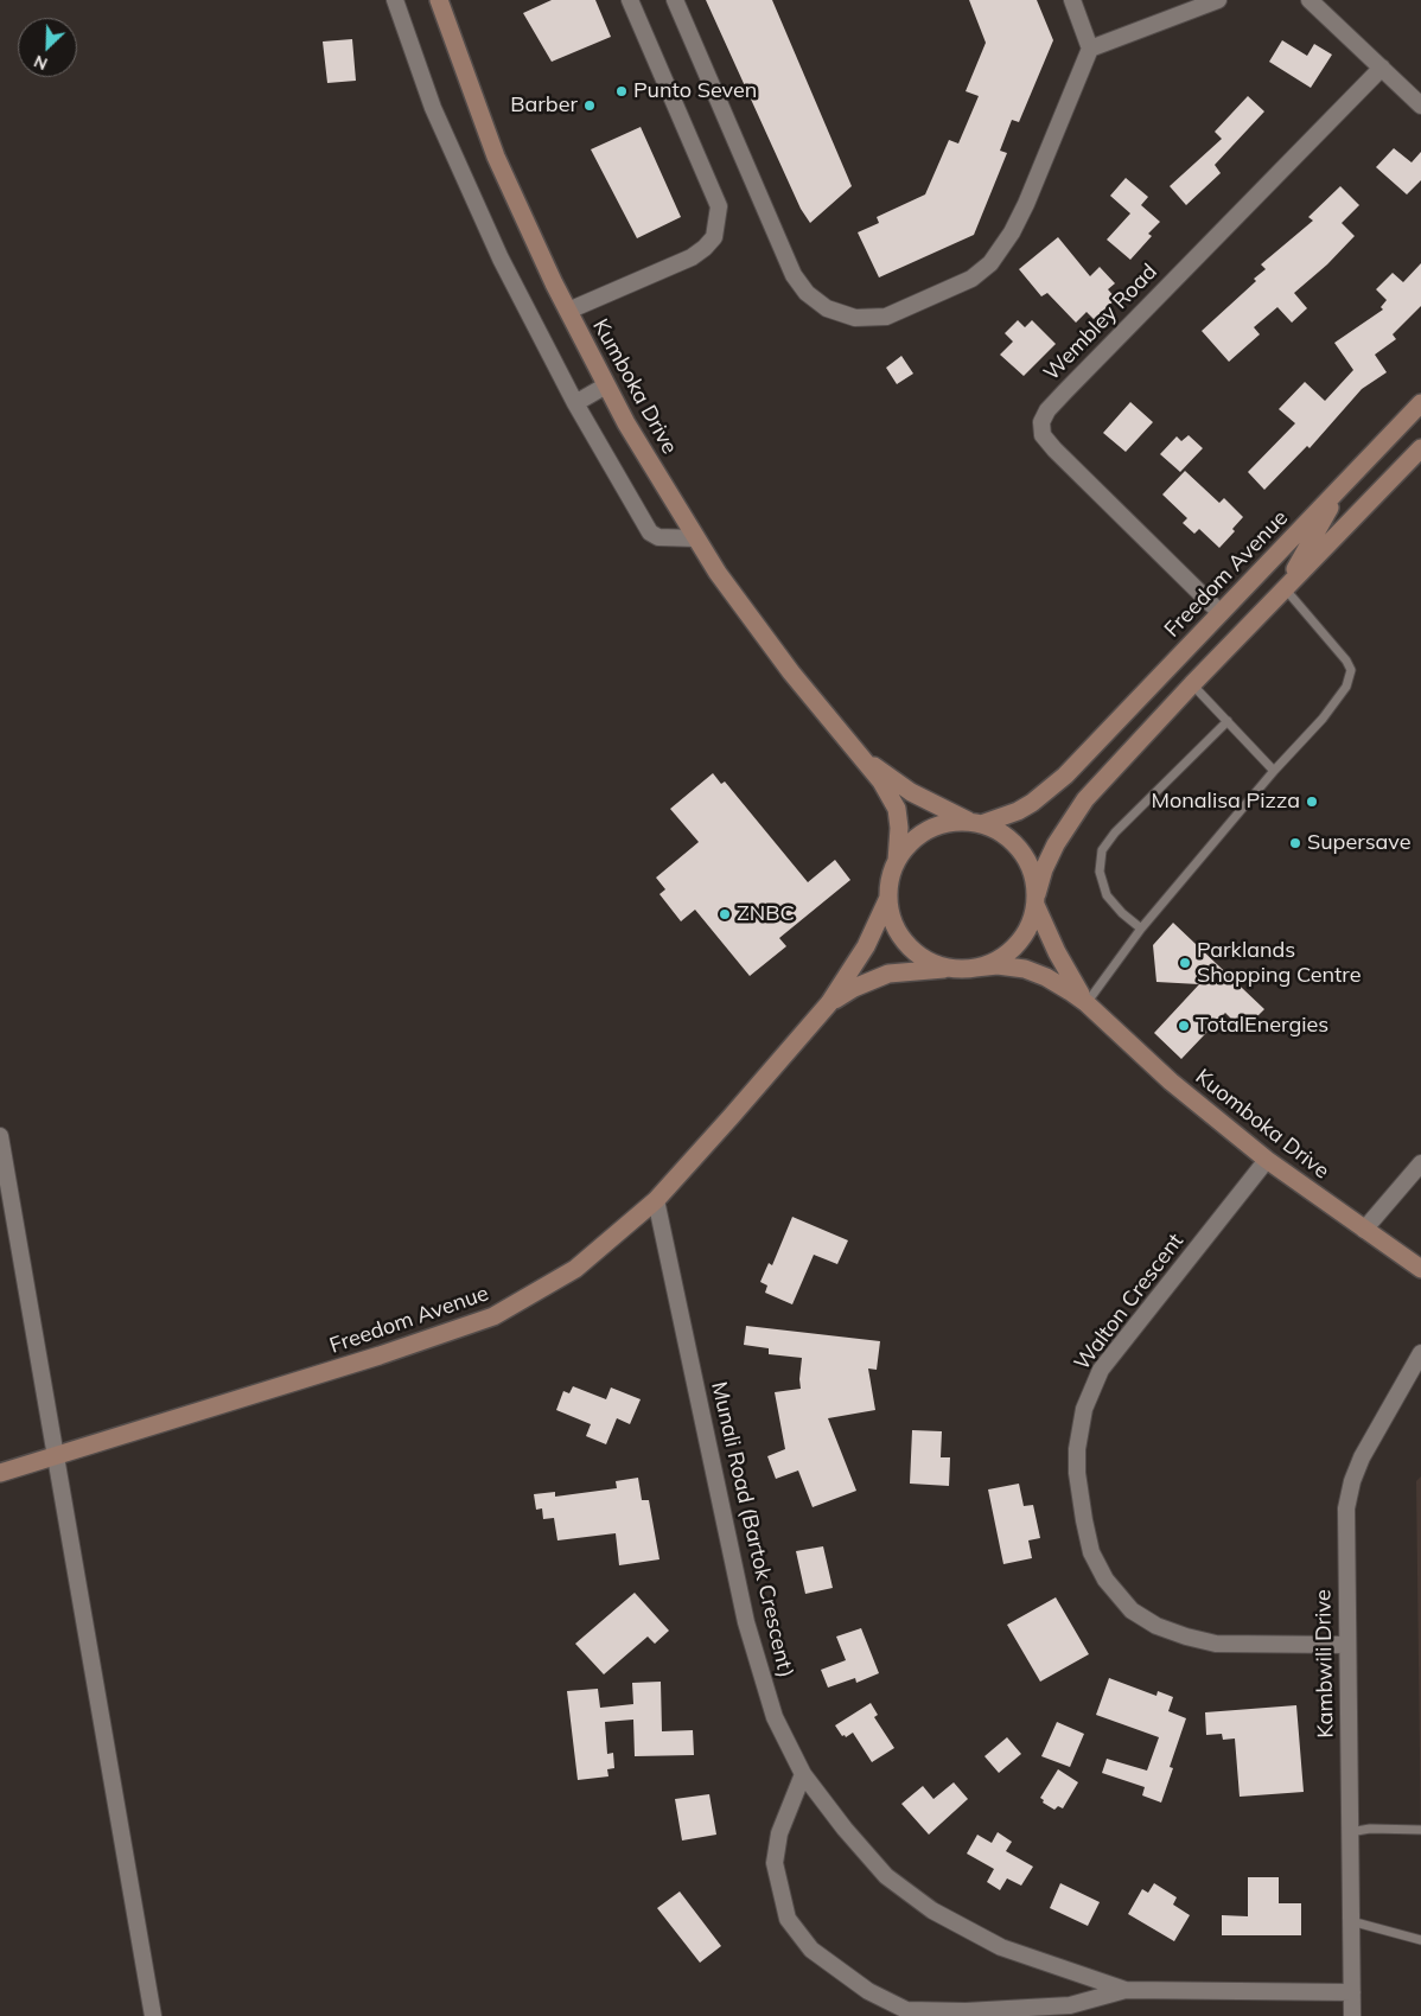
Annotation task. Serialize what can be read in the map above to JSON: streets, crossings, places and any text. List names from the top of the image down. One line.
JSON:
{"streets":{"main road":["Kumboka Drive","Freedom Avenue","Kuomboka Drive"],"street":["Wembley Road","Walton Crescent","Munali Road (Bartok Crescent)","Kambwili Drive"]},"crossings":[["Wembley Road","Freedom Avenue"],["Kumboka Drive","Freedom Avenue"],["Freedom Avenue","Munali Road (Bartok Crescent)"],["Kuomboka Drive","Walton Crescent"],["Walton Crescent","Kambwili Drive"],["Munali Road (Bartok Crescent)","Kambwili Drive"]],"places":["Punto Seven","Barber","Monalisa Pizza","Supersave","ZNBC","Parklands Shopping Centre","TotalEnergies"],"north":"bottom left"}
